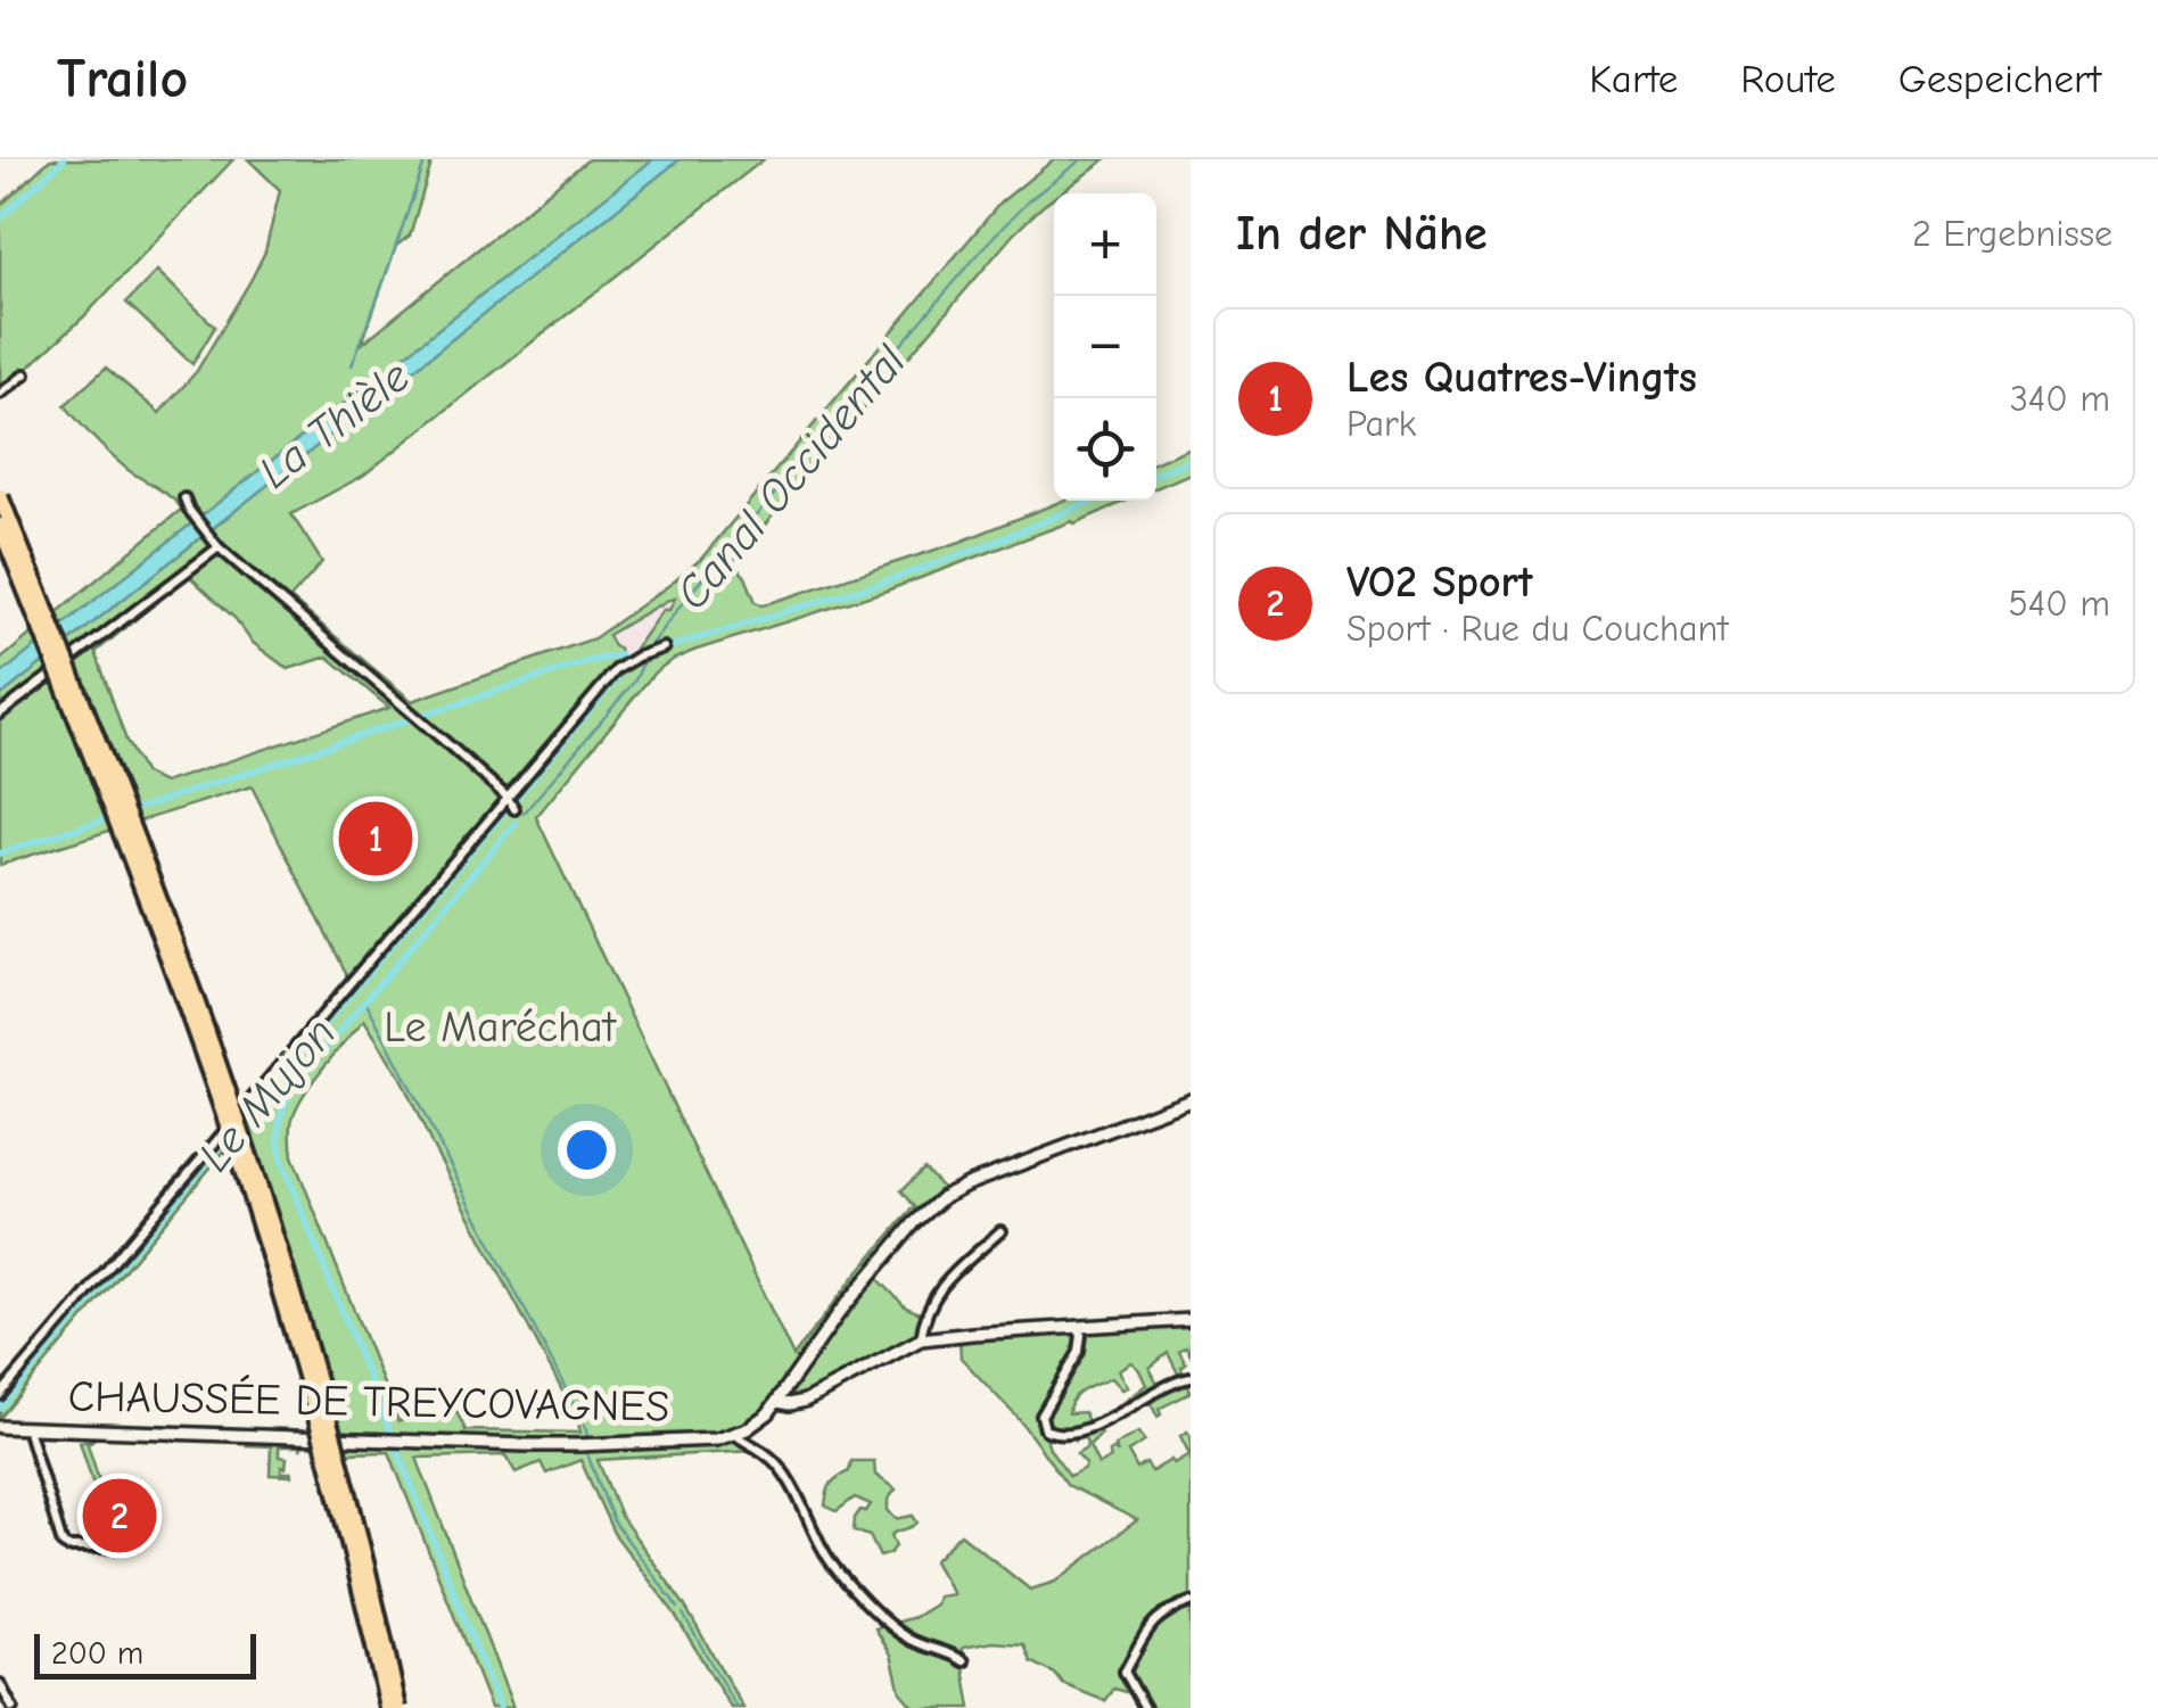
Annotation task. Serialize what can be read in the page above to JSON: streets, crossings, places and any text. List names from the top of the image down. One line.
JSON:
{"streets":{"main road":["CHAUSSÉE DE TREYCOVAGNES"]},"water":["La Thièle","Canal Occidental","Le Mujon"],"parks":["Le Maréchat"],"scale_bar":"200 m","page":{"header":"Trailo","nav":["Karte","Route","Gespeichert"],"heading":["In der Nähe","2 Ergebnisse"],"map_buttons":["+","−"],"list":[{"mark":"1","name":"Les Quatres-Vingts","note":"Park","value":"340 m"},{"mark":"2","name":"VO2 Sport","note":"Sport · Rue du Couchant","value":"540 m"}],"pins":["1","2"],"scale":"200 m"}}
